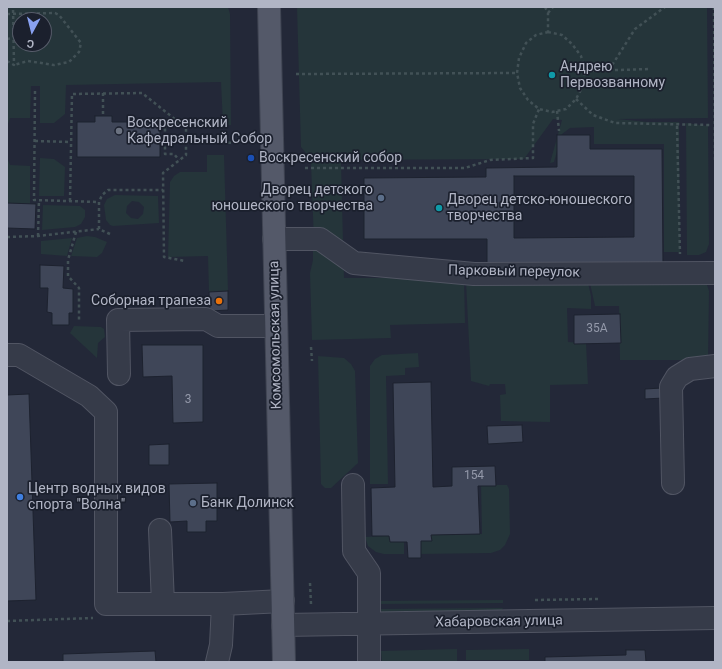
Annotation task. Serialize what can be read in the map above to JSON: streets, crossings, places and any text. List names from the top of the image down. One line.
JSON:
{"streets":{"main road":["Комсомольская улица"],"street":["Парковый переулок","Хабаровская улица"]},"crossings":[["Парковый переулок","Комсомольская улица"],["Комсомольская улица","Хабаровская улица"]],"places":["Андрею Первозванному","Воскресенский Кафедральный Собор","Воскресенский собор","Дворец детского юношеского творчества","Дворец детско-юношеского творчества","Соборная трапеза","Центр водных видов спорта \"Волна\"","Банк Долинск"],"house_numbers":["35А","3","154"],"north":"bottom"}
